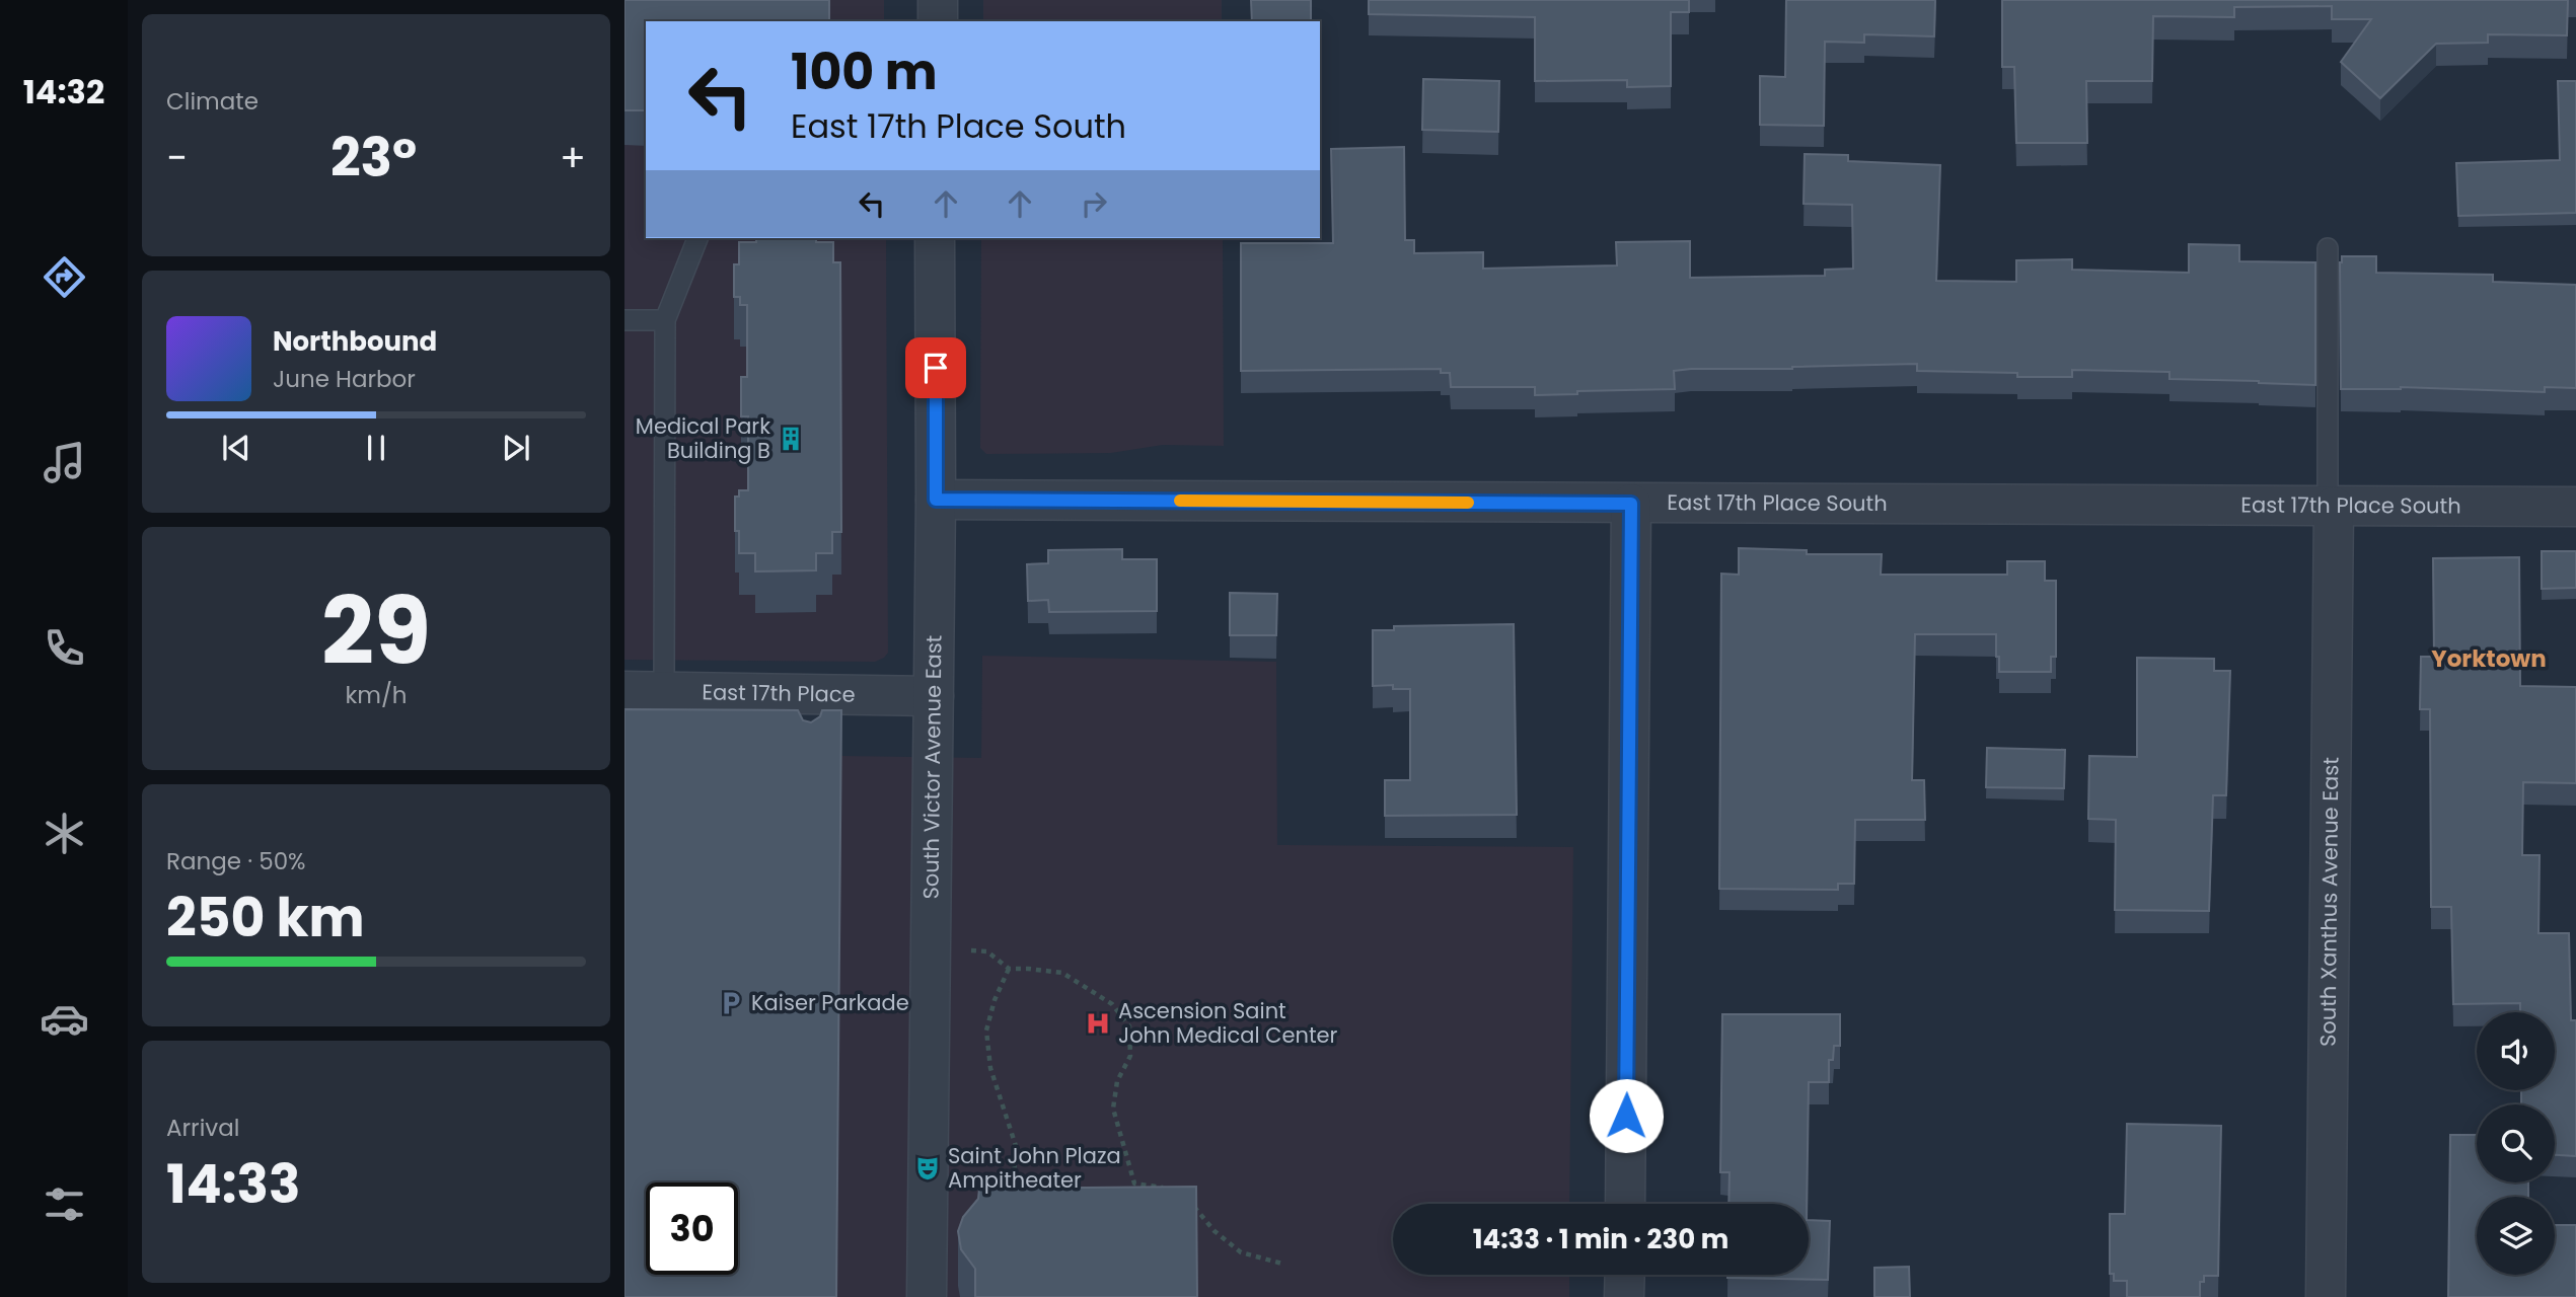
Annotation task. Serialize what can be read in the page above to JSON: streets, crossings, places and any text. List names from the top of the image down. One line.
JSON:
{"streets":{"street":["East 17th Place South","East 17th Place","South Victor Avenue East","South Xanthus Avenue East"]},"crossings":[["East 17th Place South","South Victor Avenue East"],["East 17th Place South","South Xanthus Avenue East"],["East 17th Place","South Victor Avenue East"]],"districts":["Yorktown"],"places":{"building":["Medical Park Building B"],"parking":["Kaiser Parkade"],"hospital":["Ascension Saint John Medical Center"],"theatre":["Saint John Plaza Ampitheater"]},"page":{"tabs":"14:32","tile":["Climate",["29","km/h"],["Range · 50%","250 km"],["Arrival","14:33"]],"turn":["100 m","East 17th Place South"],"heat":["−","23°","+"],"song":["Northbound","June Harbor"],"limit":"30","trip":"14:33 · 1 min · 230 m"}}
